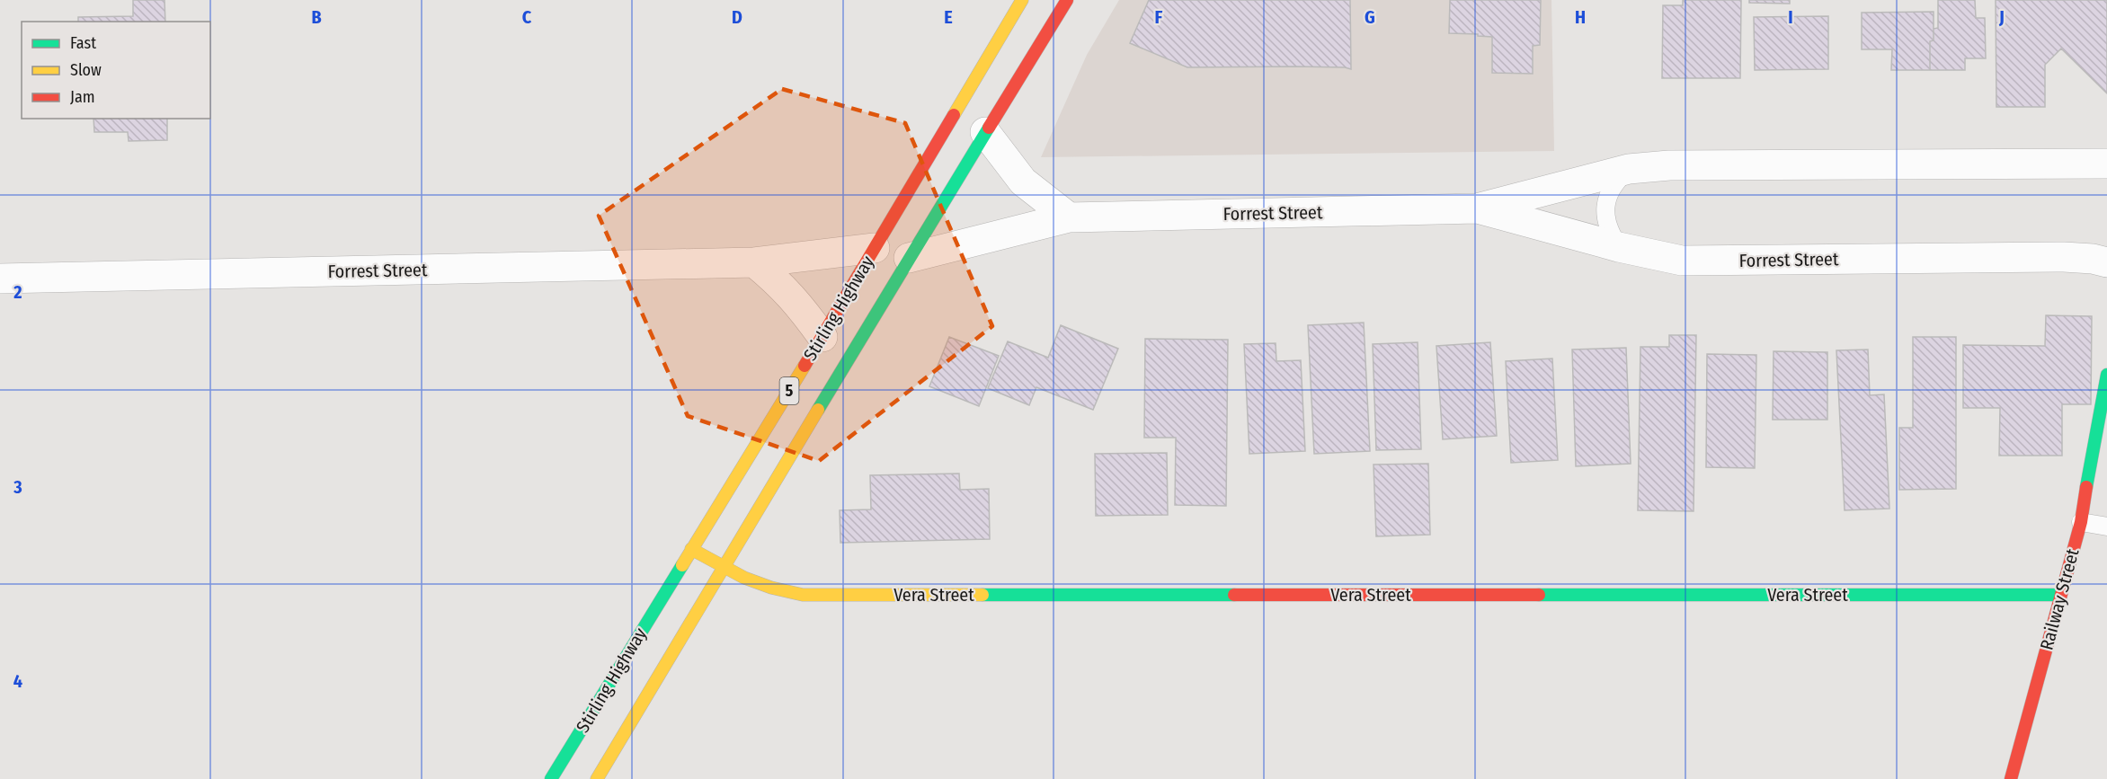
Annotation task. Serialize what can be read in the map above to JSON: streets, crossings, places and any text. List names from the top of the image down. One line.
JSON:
{"streets":{"main road":["Stirling Highway","5","Vera Street","Railway Street"],"street":["Forrest Street"]},"crossings":[["Forrest Street","Stirling Highway"],["Stirling Highway","Vera Street"],["Vera Street","Railway Street"]],"legend":["Fast","Slow","Jam"],"grid":{"columns":["B","C","D","E","F","G","H","I","J"],"rows":["2","3","4"]}}
